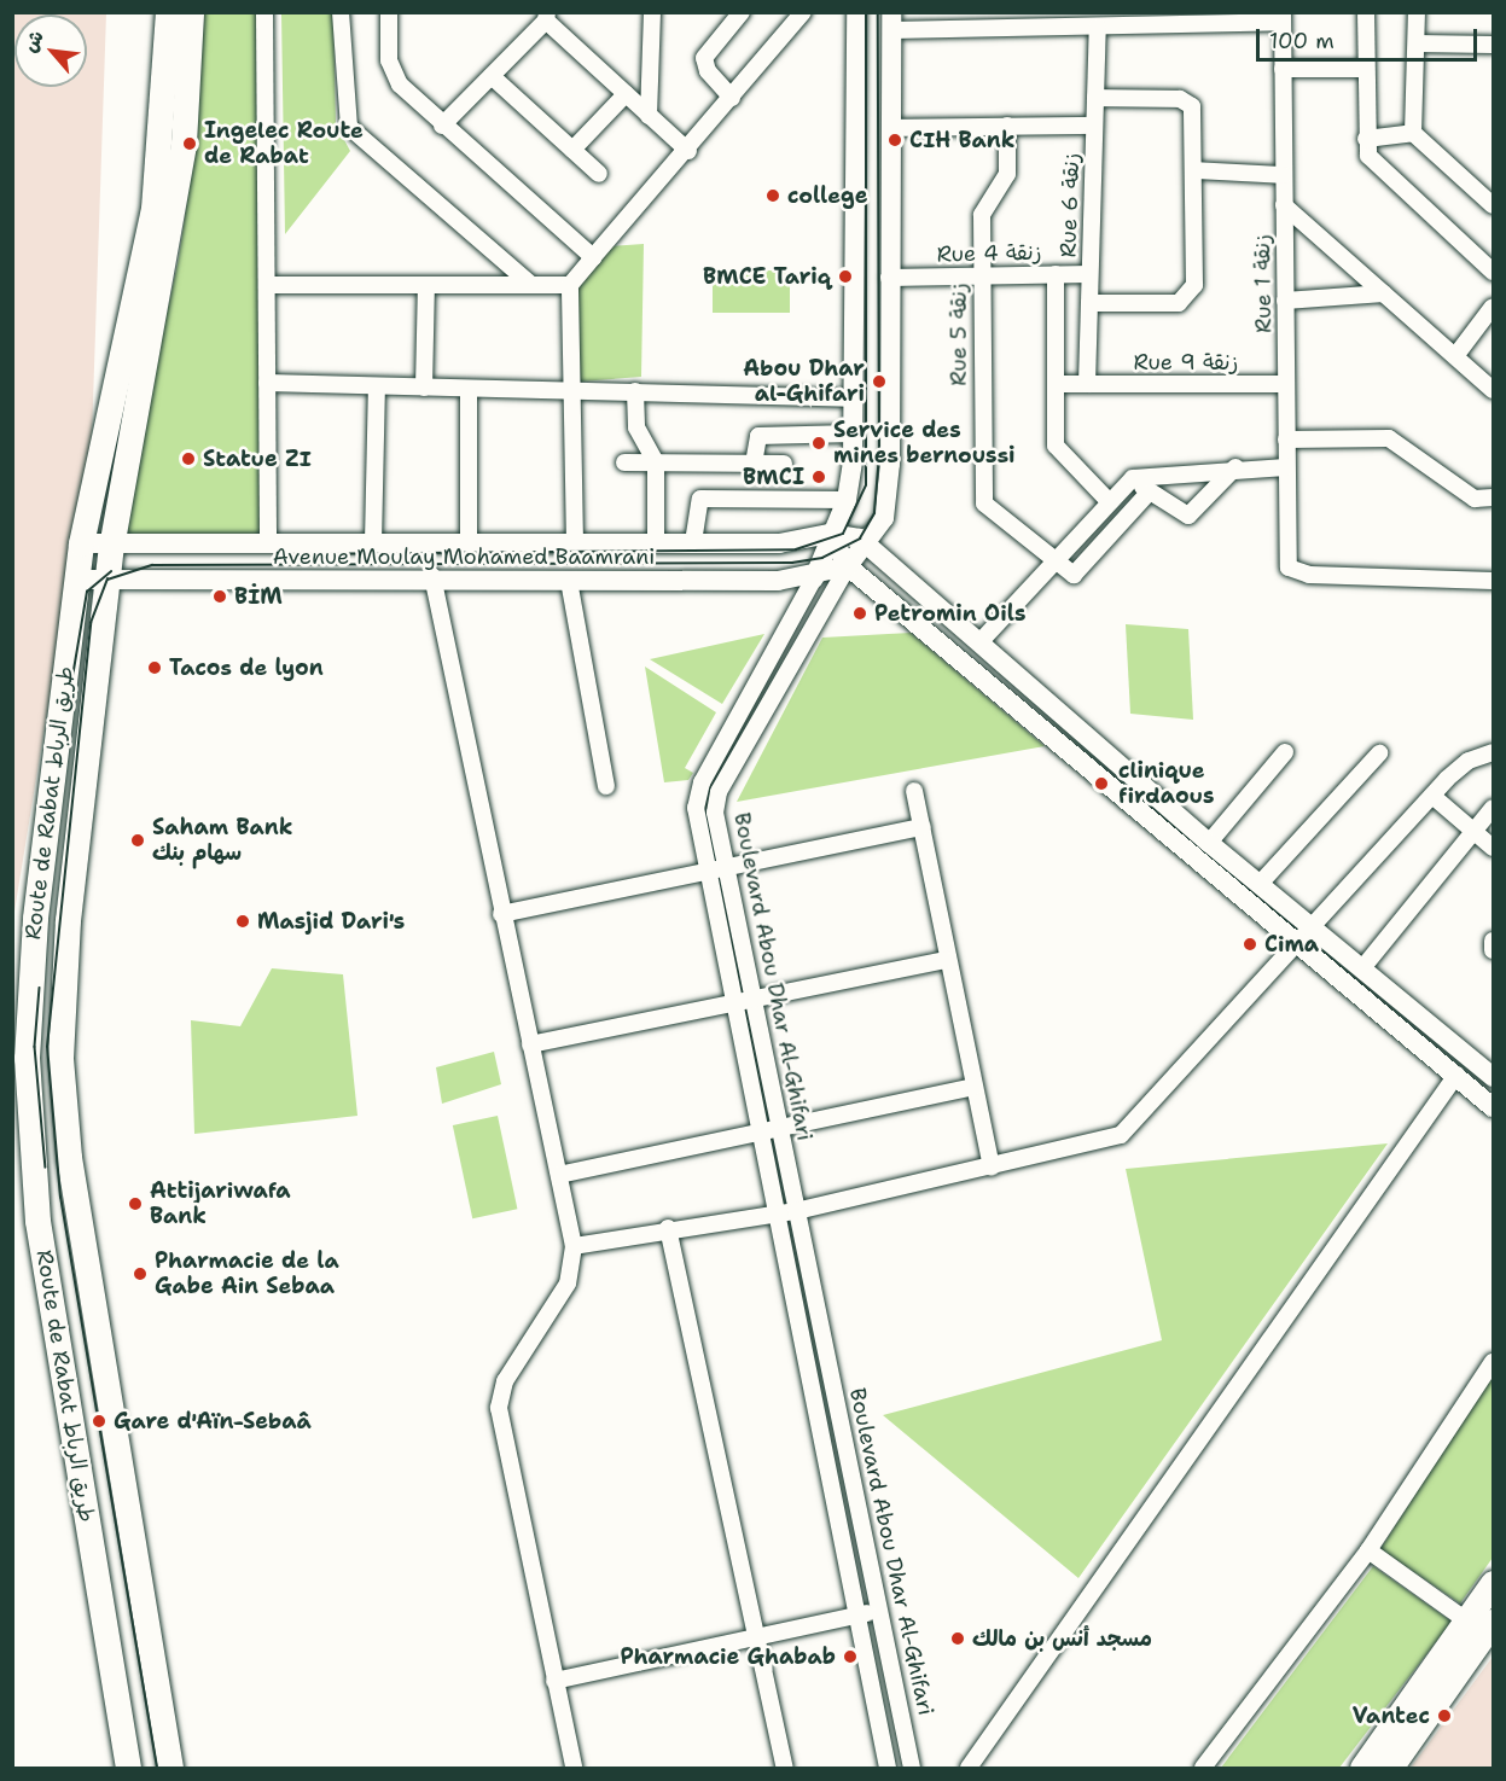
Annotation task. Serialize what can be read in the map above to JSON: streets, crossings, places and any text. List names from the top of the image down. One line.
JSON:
{"streets":{"main road":["Route de Rabat طريق الرباط"],"street":["Rue 6 زنقة","Rue 4 زنقة","Rue 1 زنقة","Rue 5 زنقة","Rue 9 زنقة","Avenue Moulay Mohamed Baamrani","Boulevard Abou Dhar Al-Ghifari"]},"crossings":[["Rue 6 زنقة","Rue 4 زنقة"],["Rue 6 زنقة","Rue 9 زنقة"],["Rue 4 زنقة","Rue 5 زنقة"],["Rue 4 زنقة","Boulevard Abou Dhar Al-Ghifari"],["Rue 1 زنقة","Rue 9 زنقة"],["Avenue Moulay Mohamed Baamrani","Route de Rabat طريق الرباط"],["Avenue Moulay Mohamed Baamrani","Boulevard Abou Dhar Al-Ghifari"]],"places":["CIH Bank","Ingelec Route de Rabat","college","BMCE Tariq","Abou Dhar al-Ghifari","Service des mines bernoussi","Statue ZI","BMCI","BİM","Petromin Oils","Tacos de lyon","clinique firdaous","Saham Bank سهام بنك","Masjid Dari's","Cima","Attijariwafa Bank","Pharmacie de la Gabe Ain Sebaa","Gare d'Aïn-Sebaâ","مسجد أنس بن مالك","Pharmacie Ghabab","Vantec"],"scale_bar":"100 m","north":"top left"}
